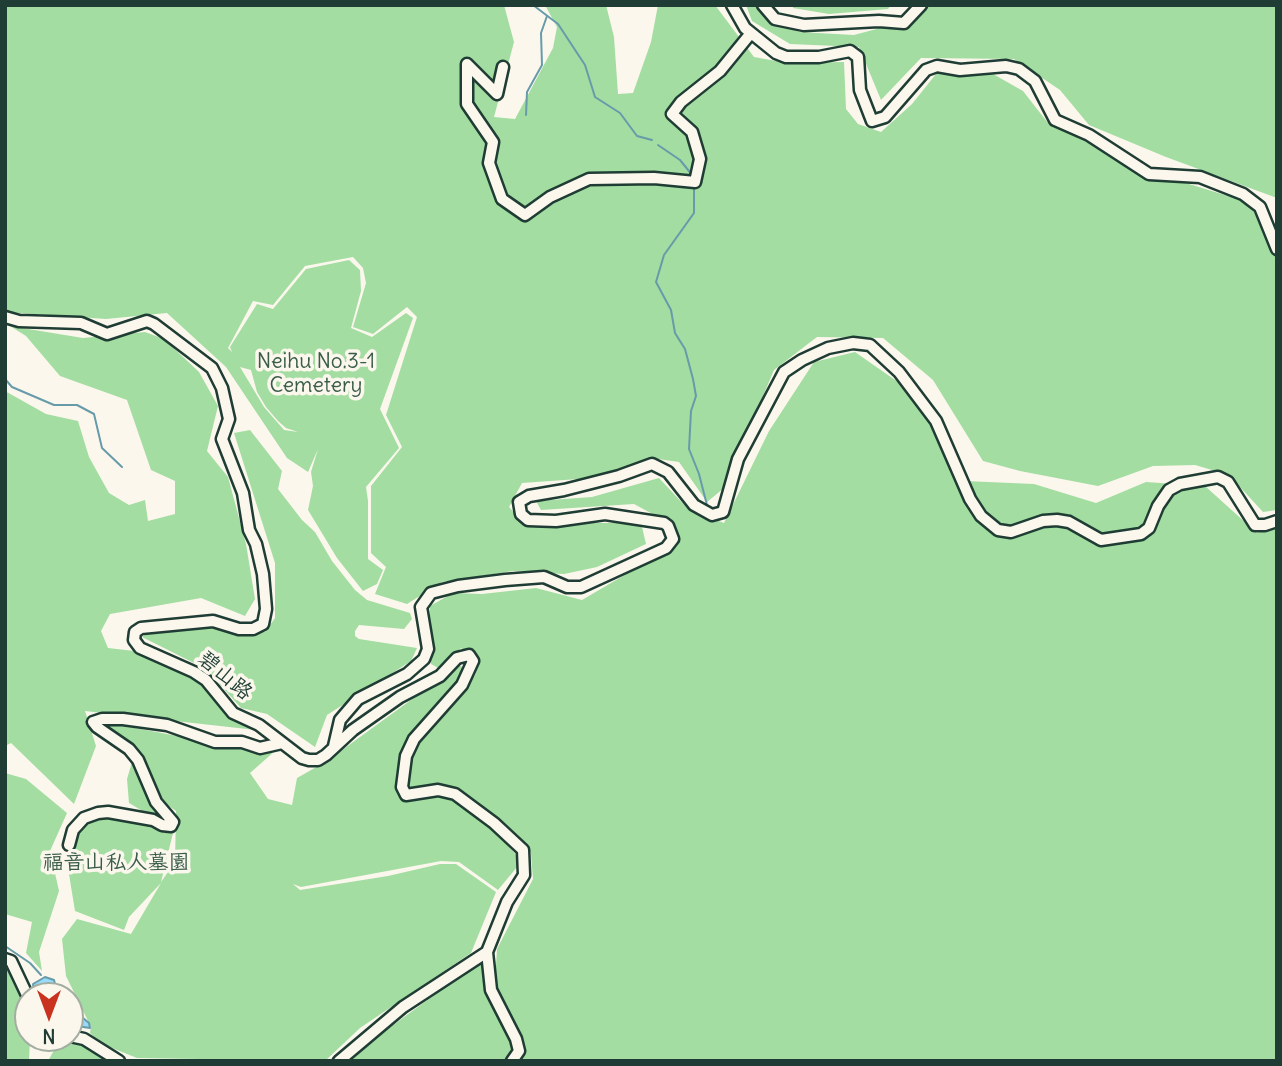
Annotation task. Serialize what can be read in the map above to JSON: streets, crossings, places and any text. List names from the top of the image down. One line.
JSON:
{"streets":{"street":["碧山路"]},"parks":["Neihu No.3-1 Cemetery","福音山私人墓園"],"north":"bottom"}
